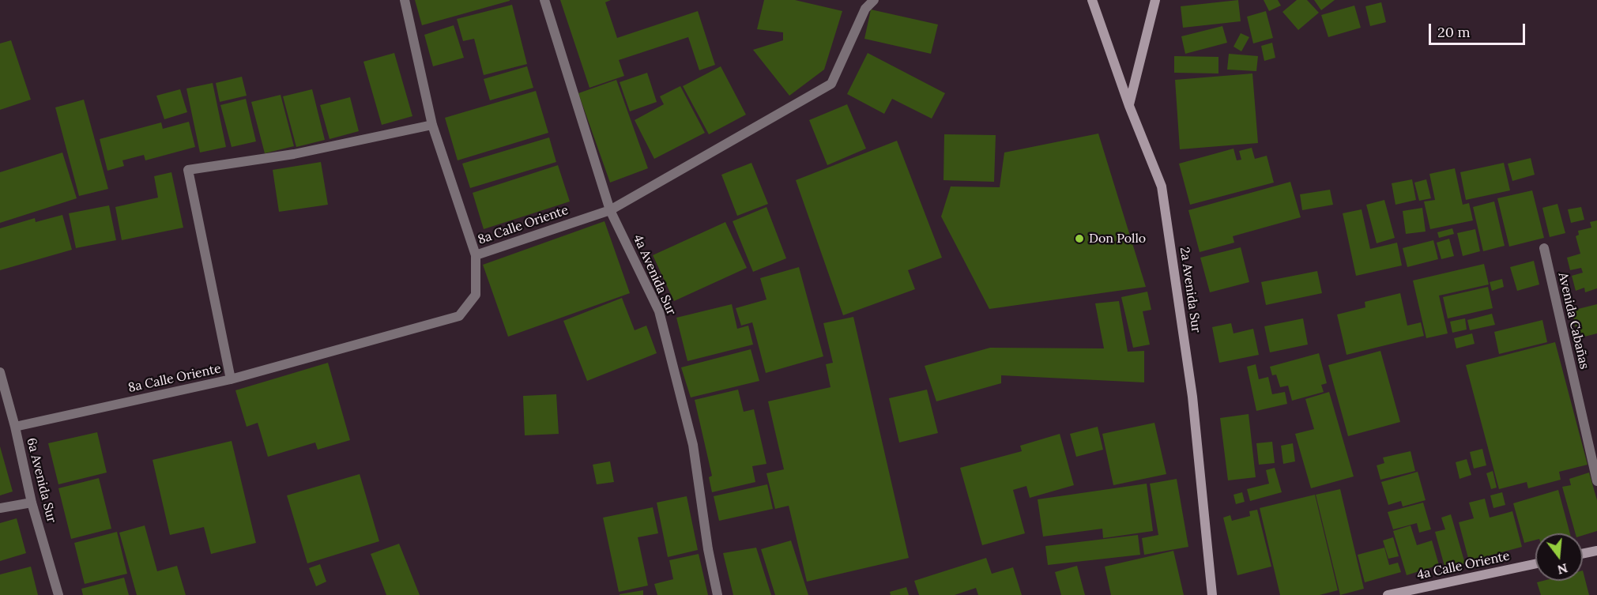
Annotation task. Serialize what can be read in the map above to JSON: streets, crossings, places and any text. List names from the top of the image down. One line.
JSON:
{"streets":{"main road":["2a Avenida Sur","4a Calle Oriente"],"street":["8a Calle Oriente","4a Avenida Sur","Avenida Cabañas","6a Avenida Sur"]},"crossings":[["8a Calle Oriente","4a Avenida Sur"],["8a Calle Oriente","6a Avenida Sur"]],"places":["Don Pollo"],"scale_bar":"20 m","north":"bottom"}
